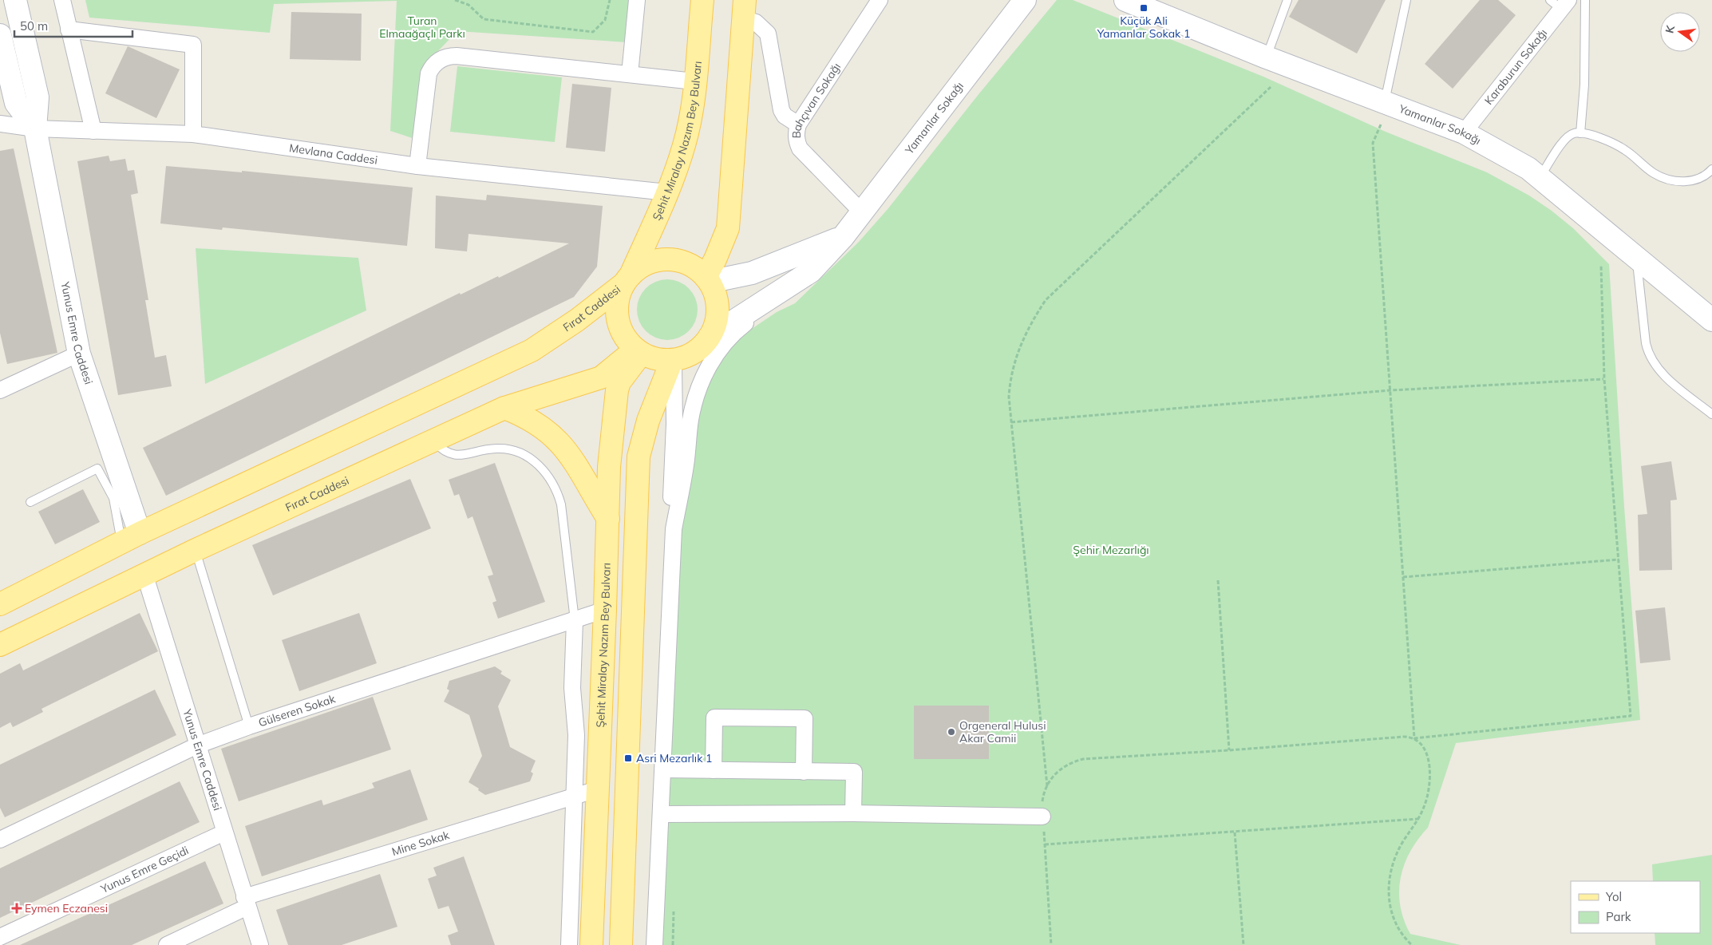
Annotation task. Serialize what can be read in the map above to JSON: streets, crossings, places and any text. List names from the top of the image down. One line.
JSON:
{"streets":{"main road":["Şehit Miralay Nazım Bey Bulvarı","Fırat Caddesi"],"street":["Karaburun Sokağı","Bahçıvan Sokağı","Yamanlar Sokağı","Mevlana Caddesi","Yunus Emre Caddesi","Gülseren Sokak","Mine Sokak","Yunus Emre Geçidi"]},"crossings":[["Karaburun Sokağı","Yamanlar Sokağı"],["Bahçıvan Sokağı","Yamanlar Sokağı"],["Yamanlar Sokağı","Şehit Miralay Nazım Bey Bulvarı"],["Yamanlar Sokağı","Fırat Caddesi"],["Şehit Miralay Nazım Bey Bulvarı","Mevlana Caddesi"],["Şehit Miralay Nazım Bey Bulvarı","Fırat Caddesi"],["Şehit Miralay Nazım Bey Bulvarı","Gülseren Sokak"],["Şehit Miralay Nazım Bey Bulvarı","Mine Sokak"],["Mevlana Caddesi","Yunus Emre Caddesi"],["Fırat Caddesi","Yunus Emre Caddesi"],["Yunus Emre Caddesi","Gülseren Sokak"],["Yunus Emre Caddesi","Mine Sokak"],["Yunus Emre Caddesi","Yunus Emre Geçidi"]],"parks":["Turan Elmaağaçlı Parkı","Şehir Mezarlığı"],"places":{"transit":["Küçük Ali Yamanlar Sokak 1","Asri Mezarlık 1"],"other":["Orgeneral Hulusi Akar Camii"],"health":["Eymen Eczanesi"]},"legend":["Yol","Park"],"scale_bar":"50 m","north":"left"}
